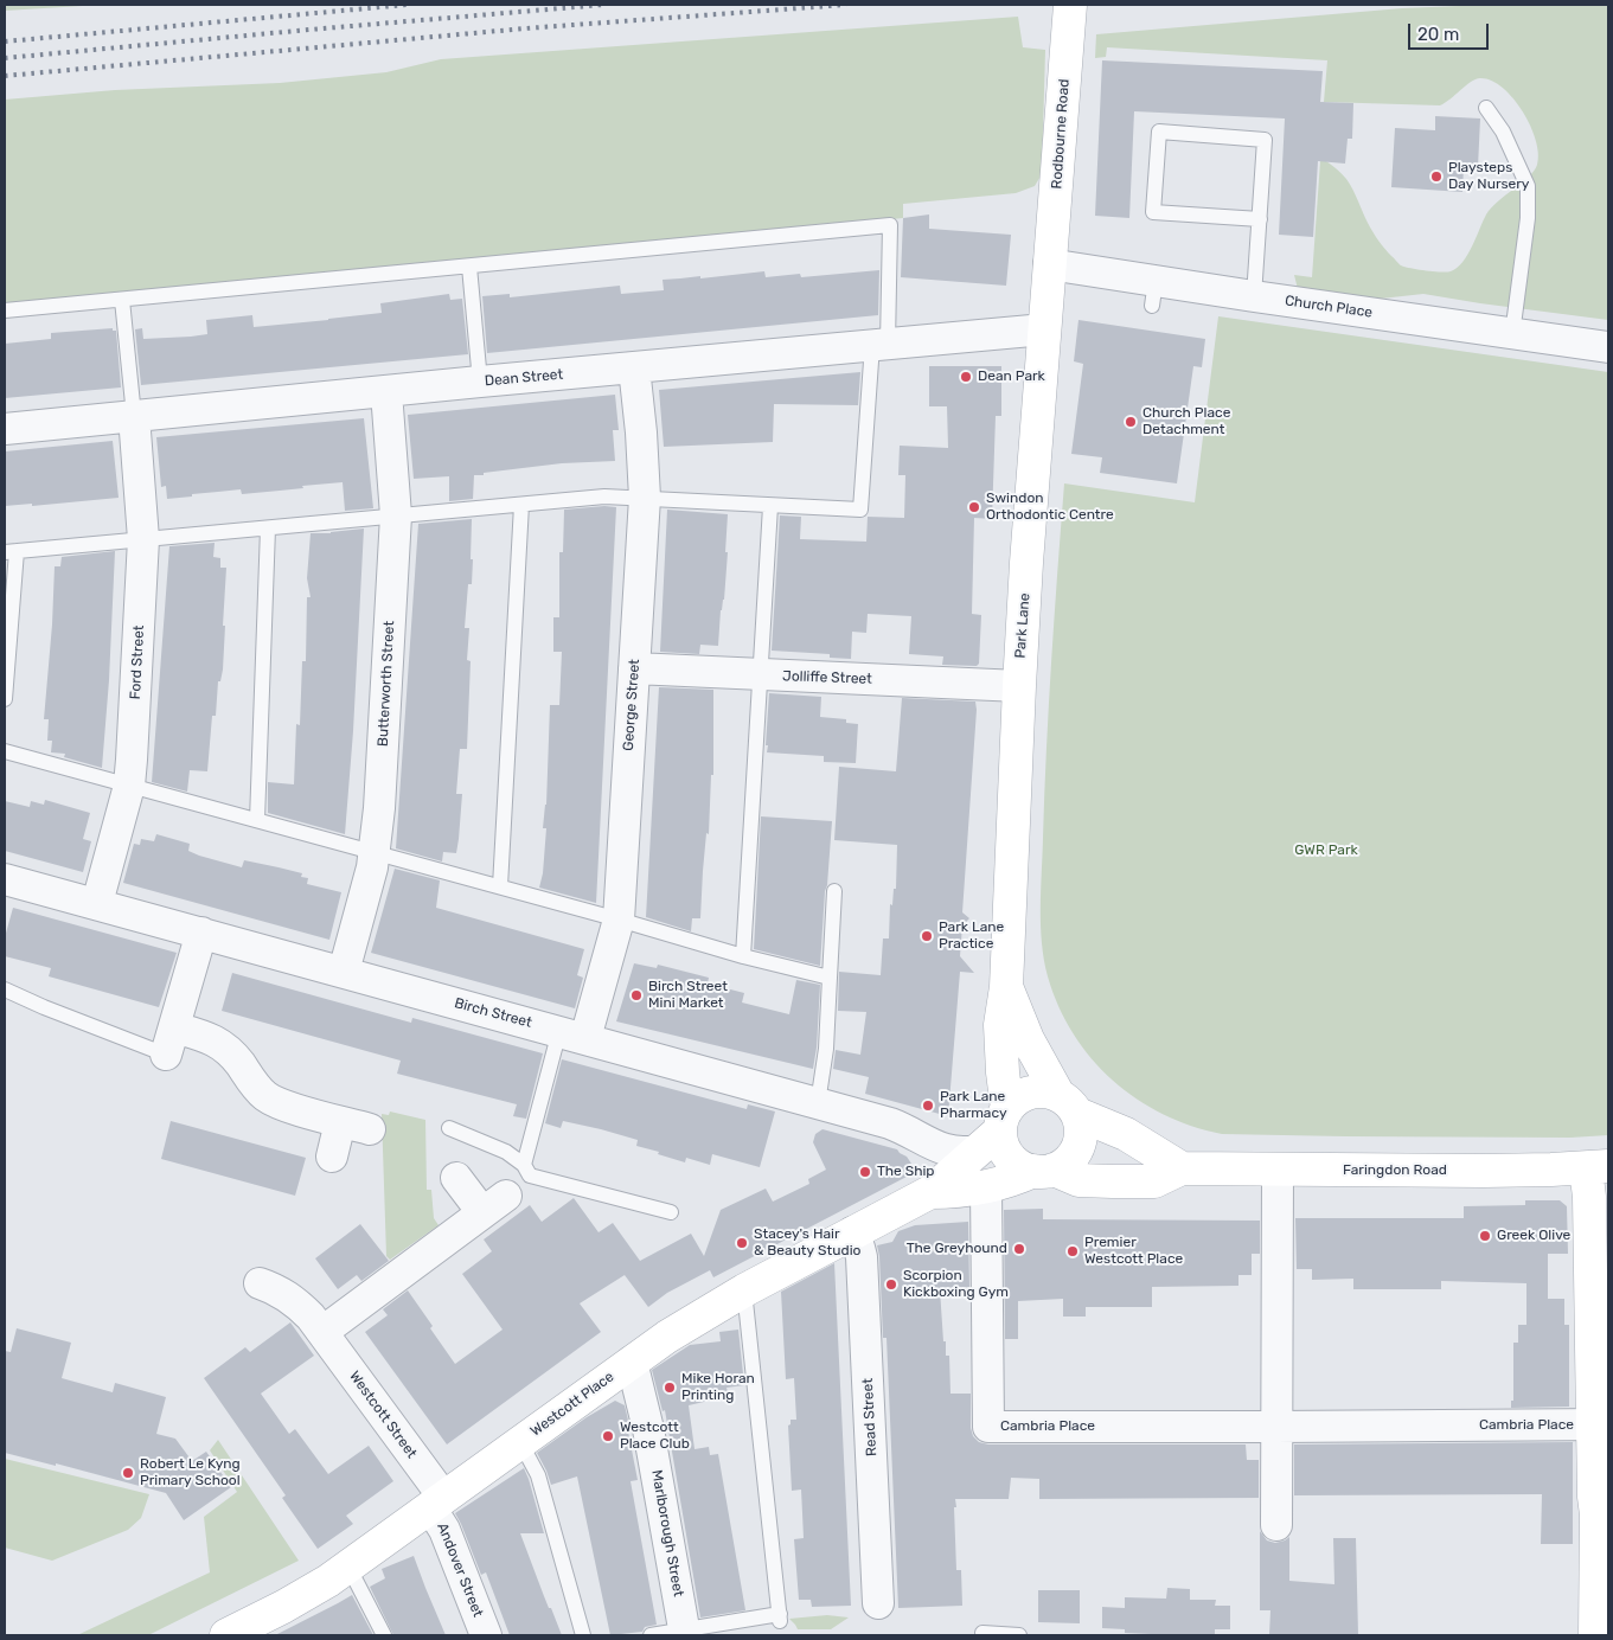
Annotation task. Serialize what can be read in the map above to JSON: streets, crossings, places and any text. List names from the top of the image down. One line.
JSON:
{"streets":{"main road":["Rodbourne Road","Park Lane","Faringdon Road","Westcott Place","Cambria Place"],"street":["Church Place","Dean Street","Ford Street","Jolliffe Street","Butterworth Street","George Street","Birch Street","Westcott Street","Read Street","Marlborough Street","Andover Street"]},"crossings":[["Rodbourne Road","Church Place"],["Rodbourne Road","Park Lane"],["Church Place","Park Lane"],["Dean Street","Park Lane"],["Dean Street","Ford Street"],["Dean Street","Butterworth Street"],["Dean Street","George Street"],["Park Lane","Jolliffe Street"],["Park Lane","Birch Street"],["Park Lane","Faringdon Road"],["Park Lane","Westcott Place"],["Ford Street","Birch Street"],["Jolliffe Street","George Street"],["Butterworth Street","Birch Street"],["George Street","Birch Street"],["Birch Street","Faringdon Road"],["Birch Street","Westcott Place"],["Faringdon Road","Westcott Place"],["Faringdon Road","Cambria Place"],["Westcott Place","Westcott Street"],["Westcott Place","Read Street"],["Westcott Place","Cambria Place"],["Westcott Place","Marlborough Street"],["Westcott Place","Andover Street"],["Westcott Street","Andover Street"]],"parks":["GWR Park"],"places":["Playsteps Day Nursery","Dean Park","Church Place Detachment","Swindon Orthodontic Centre","Park Lane Practice","Birch Street Mini Market","Park Lane Pharmacy","The Ship","Greek Olive","Stacey's Hair & Beauty Studio","The Greyhound","Premier Westcott Place","Scorpion Kickboxing Gym","Mike Horan Printing","Westcott Place Club","Robert Le Kyng Primary School"],"scale_bar":"20 m"}
